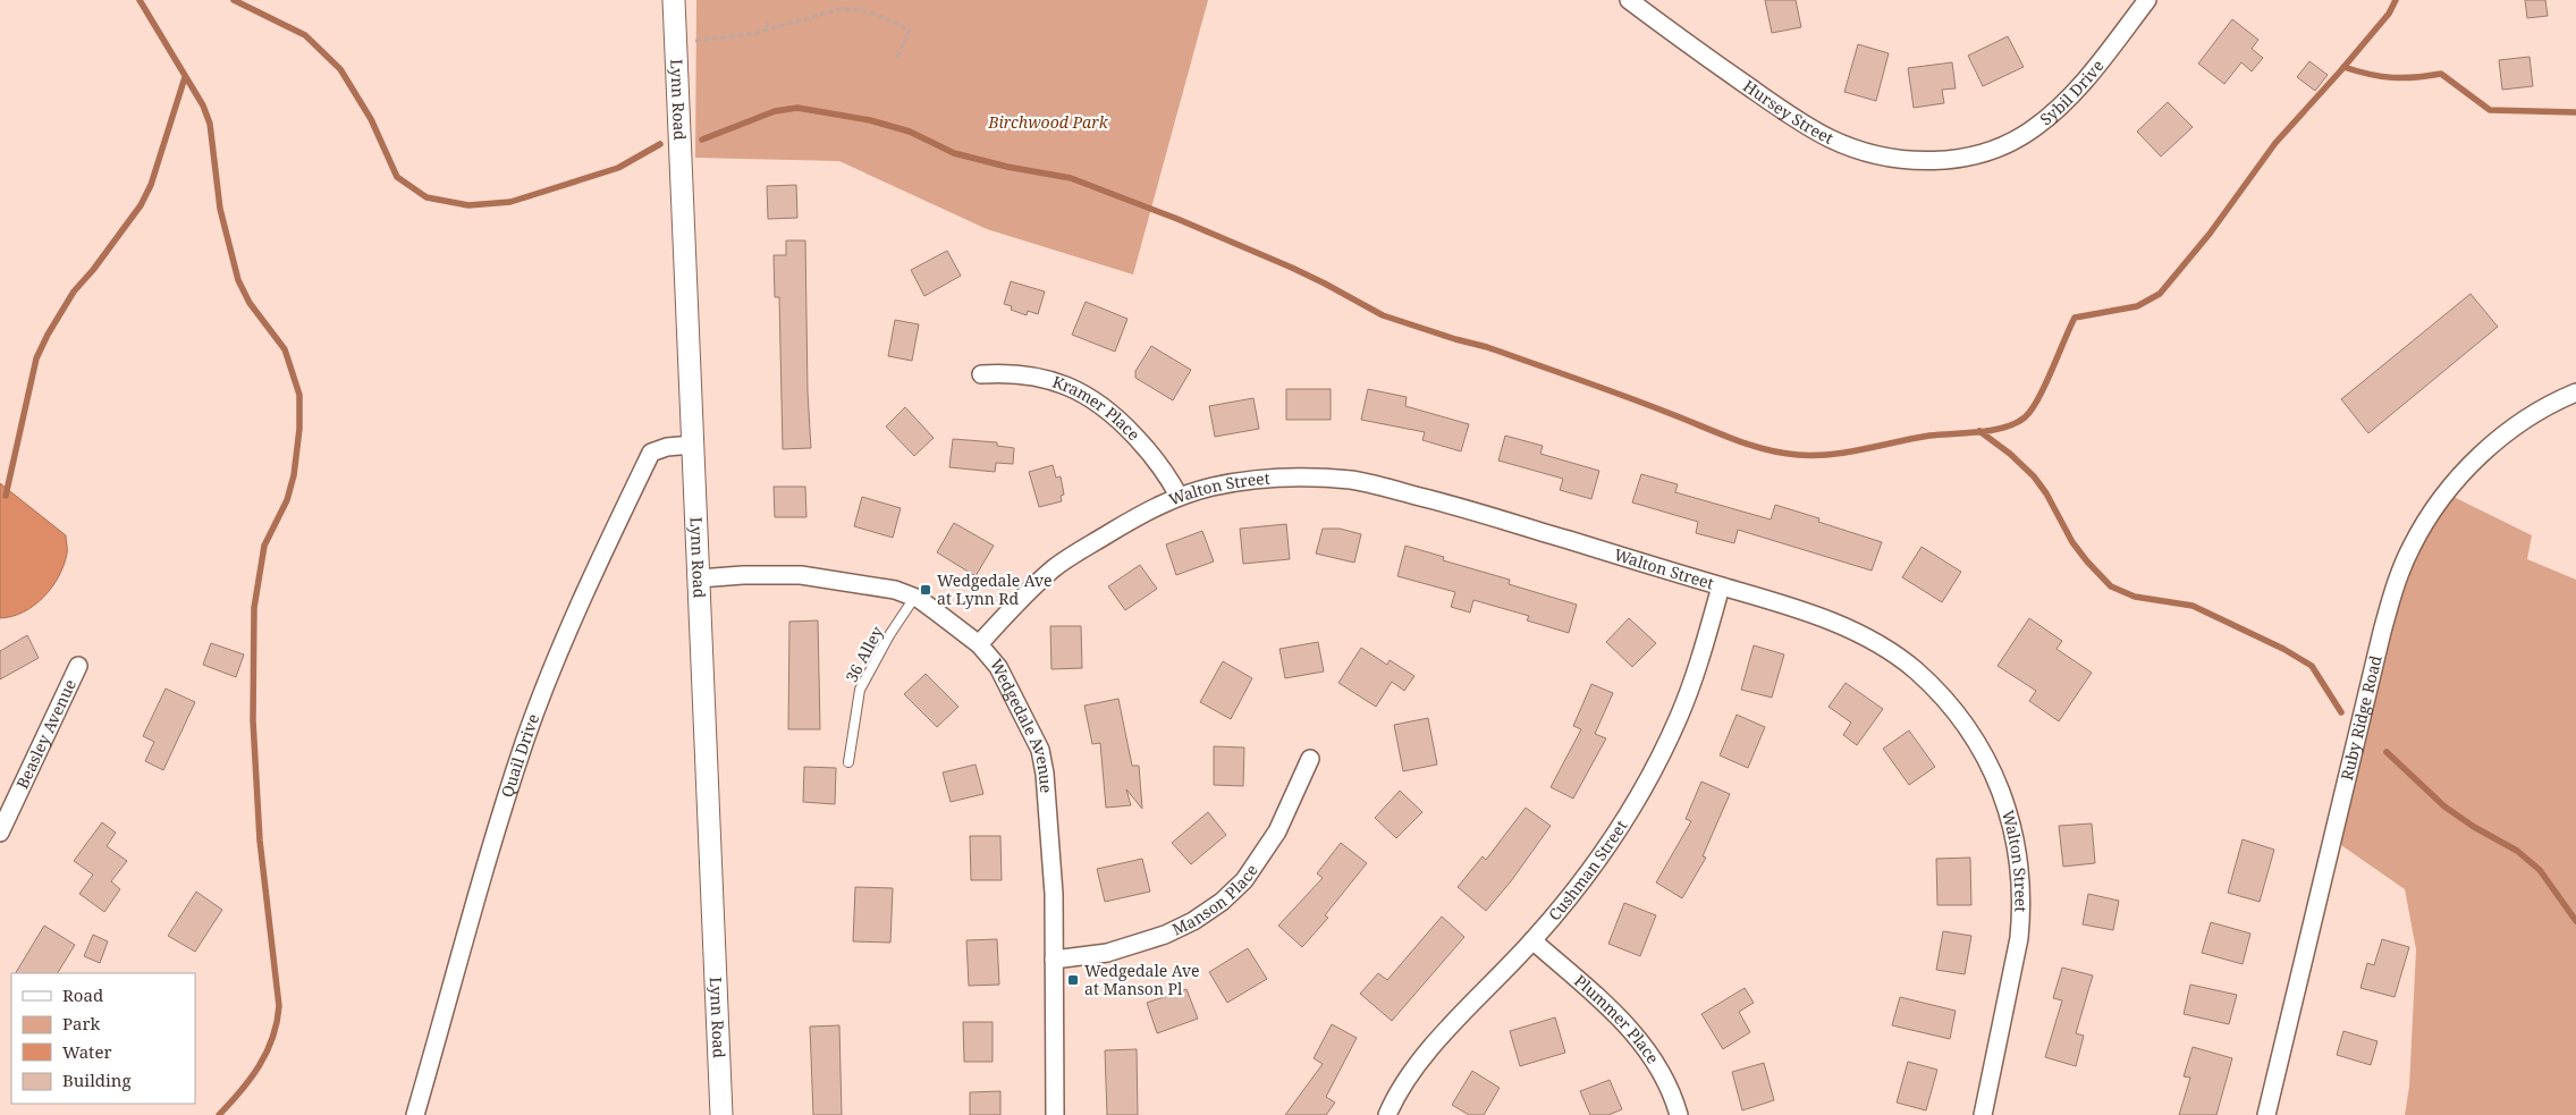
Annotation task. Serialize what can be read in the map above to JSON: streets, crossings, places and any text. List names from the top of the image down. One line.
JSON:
{"streets":{"street":["Sybil Drive","Lynn Road","Hursey Street","Kramer Place","Walton Street","Ruby Ridge Road","Wedgedale Avenue","Beasley Avenue","Quail Drive","Cushman Street","Manson Place","Plummer Place"],"lane":["36 Alley"]},"crossings":[["Sybil Drive","Hursey Street"],["Lynn Road","Wedgedale Avenue"],["Lynn Road","Quail Drive"],["Kramer Place","Walton Street"],["Walton Street","Wedgedale Avenue"],["Walton Street","Cushman Street"],["36 Alley","Wedgedale Avenue"],["Wedgedale Avenue","Manson Place"],["Cushman Street","Plummer Place"]],"parks":["Birchwood Park"],"places":{"transit":["Wedgedale Ave at Lynn Rd","Wedgedale Ave at Manson Pl"]},"legend":["Road","Park","Water","Building"]}
